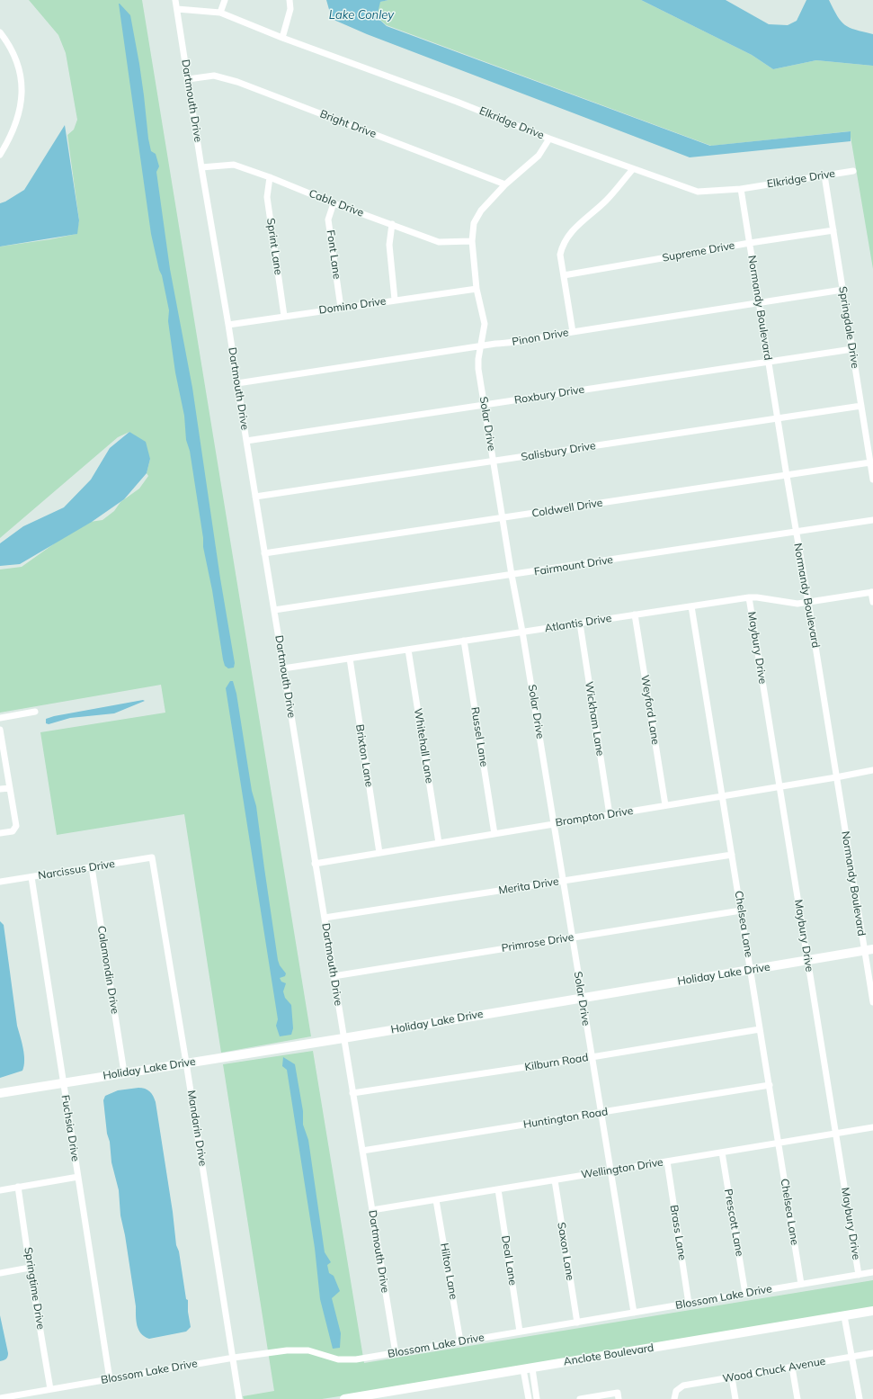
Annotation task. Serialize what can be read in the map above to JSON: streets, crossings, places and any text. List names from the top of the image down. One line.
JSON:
{"streets":{"street":["Dartmouth Drive","Elkridge Drive","Bright Drive","Cable Drive","Sprint Lane","Supreme Drive","Font Lane","Domino Drive","Normandy Boulevard","Springdale Drive","Pinon Drive","Roxbury Drive","Solar Drive","Salisbury Drive","Coldwell Drive","Fairmount Drive","Atlantis Drive","Maybury Drive","Weyford Lane","Wickham Lane","Russel Lane","Whitehall Lane","Brixton Lane","Brompton Drive","Narcissus Drive","Merita Drive","Chelsea Lane","Primrose Drive","Calamondin Drive","Holiday Lake Drive","Kilburn Road","Huntington Road","Fuchsia Drive","Mandarin Drive","Wellington Drive","Prescott Lane","Brass Lane","Saxon Lane","Deal Lane","Hilton Lane","Springtime Drive","Blossom Lake Drive","Anclote Boulevard","Wood Chuck Avenue"]},"crossings":[["Dartmouth Drive","Elkridge Drive"],["Dartmouth Drive","Bright Drive"],["Dartmouth Drive","Cable Drive"],["Dartmouth Drive","Domino Drive"],["Dartmouth Drive","Pinon Drive"],["Dartmouth Drive","Roxbury Drive"],["Dartmouth Drive","Salisbury Drive"],["Dartmouth Drive","Coldwell Drive"],["Dartmouth Drive","Fairmount Drive"],["Dartmouth Drive","Atlantis Drive"],["Dartmouth Drive","Brompton Drive"],["Dartmouth Drive","Merita Drive"],["Dartmouth Drive","Primrose Drive"],["Dartmouth Drive","Holiday Lake Drive"],["Dartmouth Drive","Kilburn Road"],["Dartmouth Drive","Huntington Road"],["Dartmouth Drive","Wellington Drive"],["Dartmouth Drive","Blossom Lake Drive"],["Elkridge Drive","Normandy Boulevard"],["Elkridge Drive","Springdale Drive"],["Elkridge Drive","Solar Drive"],["Bright Drive","Solar Drive"],["Cable Drive","Sprint Lane"],["Cable Drive","Font Lane"],["Cable Drive","Solar Drive"],["Sprint Lane","Domino Drive"],["Supreme Drive","Normandy Boulevard"],["Supreme Drive","Springdale Drive"],["Font Lane","Domino Drive"],["Domino Drive","Solar Drive"],["Normandy Boulevard","Pinon Drive"],["Normandy Boulevard","Roxbury Drive"],["Normandy Boulevard","Salisbury Drive"],["Normandy Boulevard","Coldwell Drive"],["Normandy Boulevard","Fairmount Drive"],["Normandy Boulevard","Atlantis Drive"],["Normandy Boulevard","Brompton Drive"],["Normandy Boulevard","Holiday Lake Drive"],["Springdale Drive","Pinon Drive"],["Springdale Drive","Roxbury Drive"],["Springdale Drive","Salisbury Drive"],["Springdale Drive","Coldwell Drive"],["Pinon Drive","Solar Drive"],["Roxbury Drive","Solar Drive"],["Solar Drive","Salisbury Drive"],["Solar Drive","Coldwell Drive"],["Solar Drive","Fairmount Drive"],["Solar Drive","Atlantis Drive"],["Solar Drive","Brompton Drive"],["Solar Drive","Merita Drive"],["Solar Drive","Primrose Drive"],["Solar Drive","Holiday Lake Drive"],["Solar Drive","Kilburn Road"],["Solar Drive","Huntington Road"],["Solar Drive","Wellington Drive"],["Solar Drive","Blossom Lake Drive"],["Atlantis Drive","Maybury Drive"],["Atlantis Drive","Weyford Lane"],["Atlantis Drive","Wickham Lane"],["Atlantis Drive","Russel Lane"],["Atlantis Drive","Whitehall Lane"],["Atlantis Drive","Brixton Lane"],["Atlantis Drive","Chelsea Lane"],["Maybury Drive","Brompton Drive"],["Maybury Drive","Holiday Lake Drive"],["Maybury Drive","Wellington Drive"],["Maybury Drive","Blossom Lake Drive"],["Weyford Lane","Brompton Drive"],["Wickham Lane","Brompton Drive"],["Russel Lane","Brompton Drive"],["Whitehall Lane","Brompton Drive"],["Brixton Lane","Brompton Drive"],["Brompton Drive","Chelsea Lane"],["Narcissus Drive","Calamondin Drive"],["Narcissus Drive","Fuchsia Drive"],["Narcissus Drive","Mandarin Drive"],["Merita Drive","Chelsea Lane"],["Chelsea Lane","Primrose Drive"],["Chelsea Lane","Holiday Lake Drive"],["Chelsea Lane","Kilburn Road"],["Chelsea Lane","Huntington Road"],["Chelsea Lane","Wellington Drive"],["Chelsea Lane","Blossom Lake Drive"],["Calamondin Drive","Holiday Lake Drive"],["Holiday Lake Drive","Fuchsia Drive"],["Holiday Lake Drive","Mandarin Drive"],["Fuchsia Drive","Blossom Lake Drive"],["Mandarin Drive","Blossom Lake Drive"],["Wellington Drive","Prescott Lane"],["Wellington Drive","Brass Lane"],["Wellington Drive","Saxon Lane"],["Wellington Drive","Deal Lane"],["Wellington Drive","Hilton Lane"],["Prescott Lane","Blossom Lake Drive"],["Brass Lane","Blossom Lake Drive"],["Saxon Lane","Blossom Lake Drive"],["Deal Lane","Blossom Lake Drive"],["Hilton Lane","Blossom Lake Drive"],["Springtime Drive","Blossom Lake Drive"]],"water":["Lake Conley"]}
